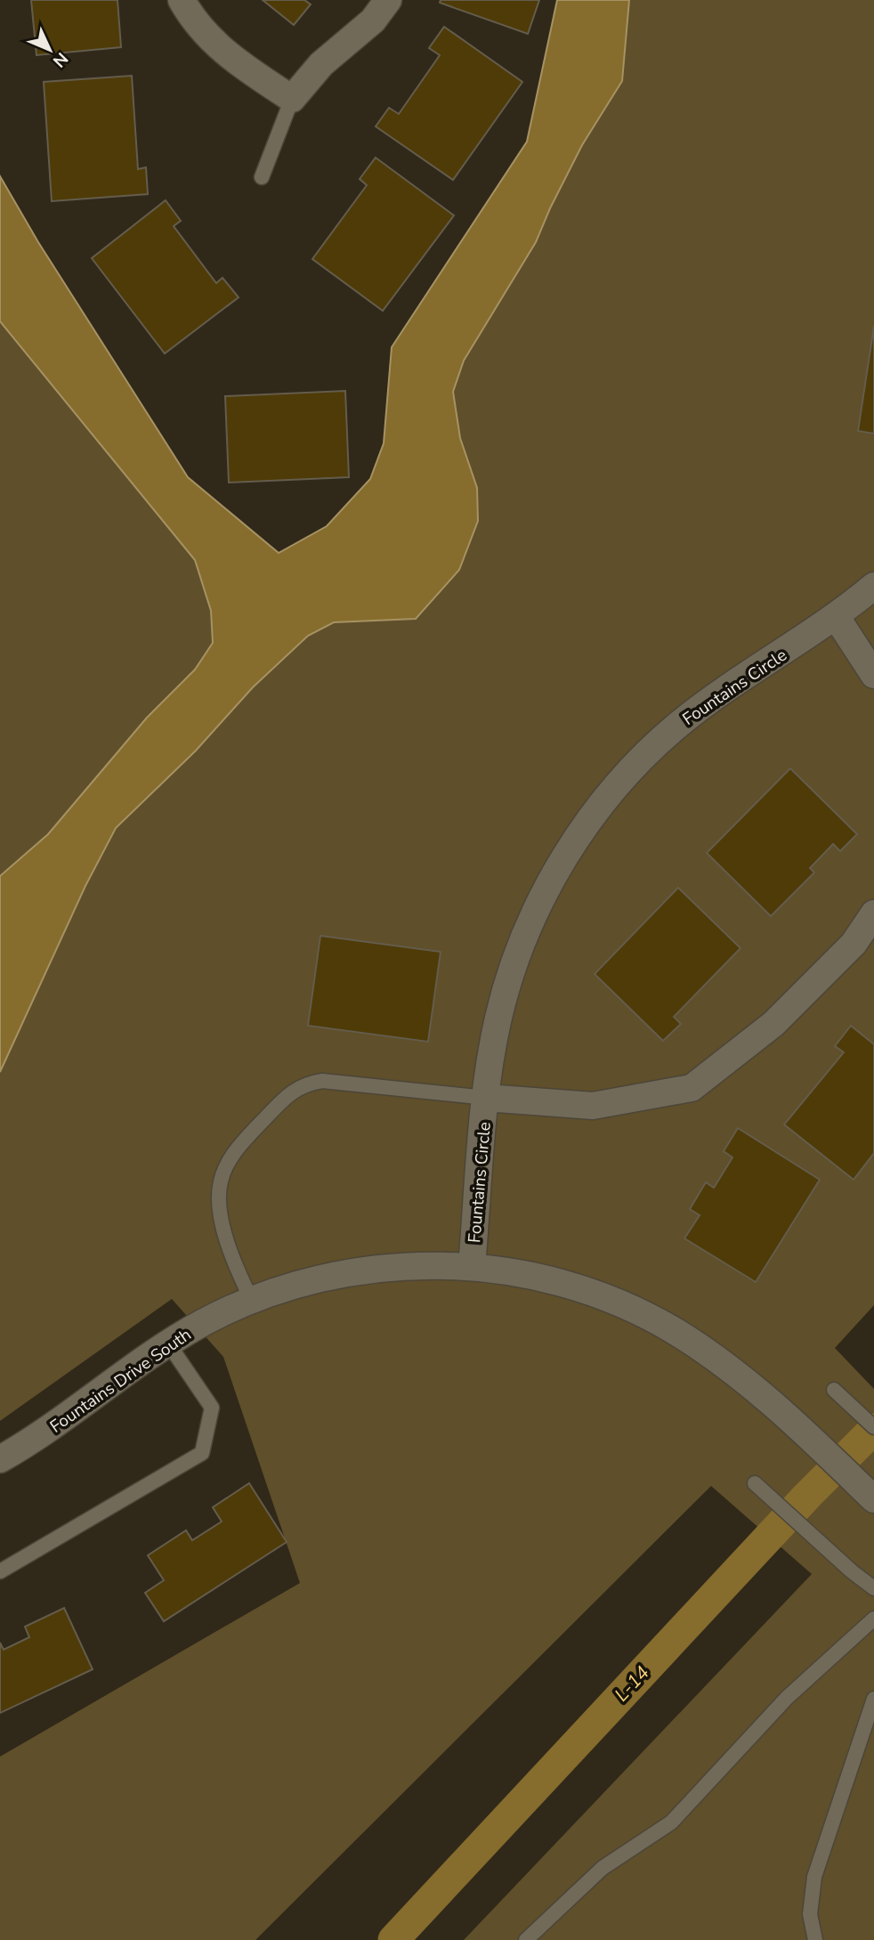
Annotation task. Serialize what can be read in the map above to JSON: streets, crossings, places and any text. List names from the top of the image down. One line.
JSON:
{"streets":{"street":["Fountains Circle","Fountains Drive South"]},"crossings":[["Fountains Circle","Fountains Drive South"]],"water":["L-14"],"north":"bottom right"}
